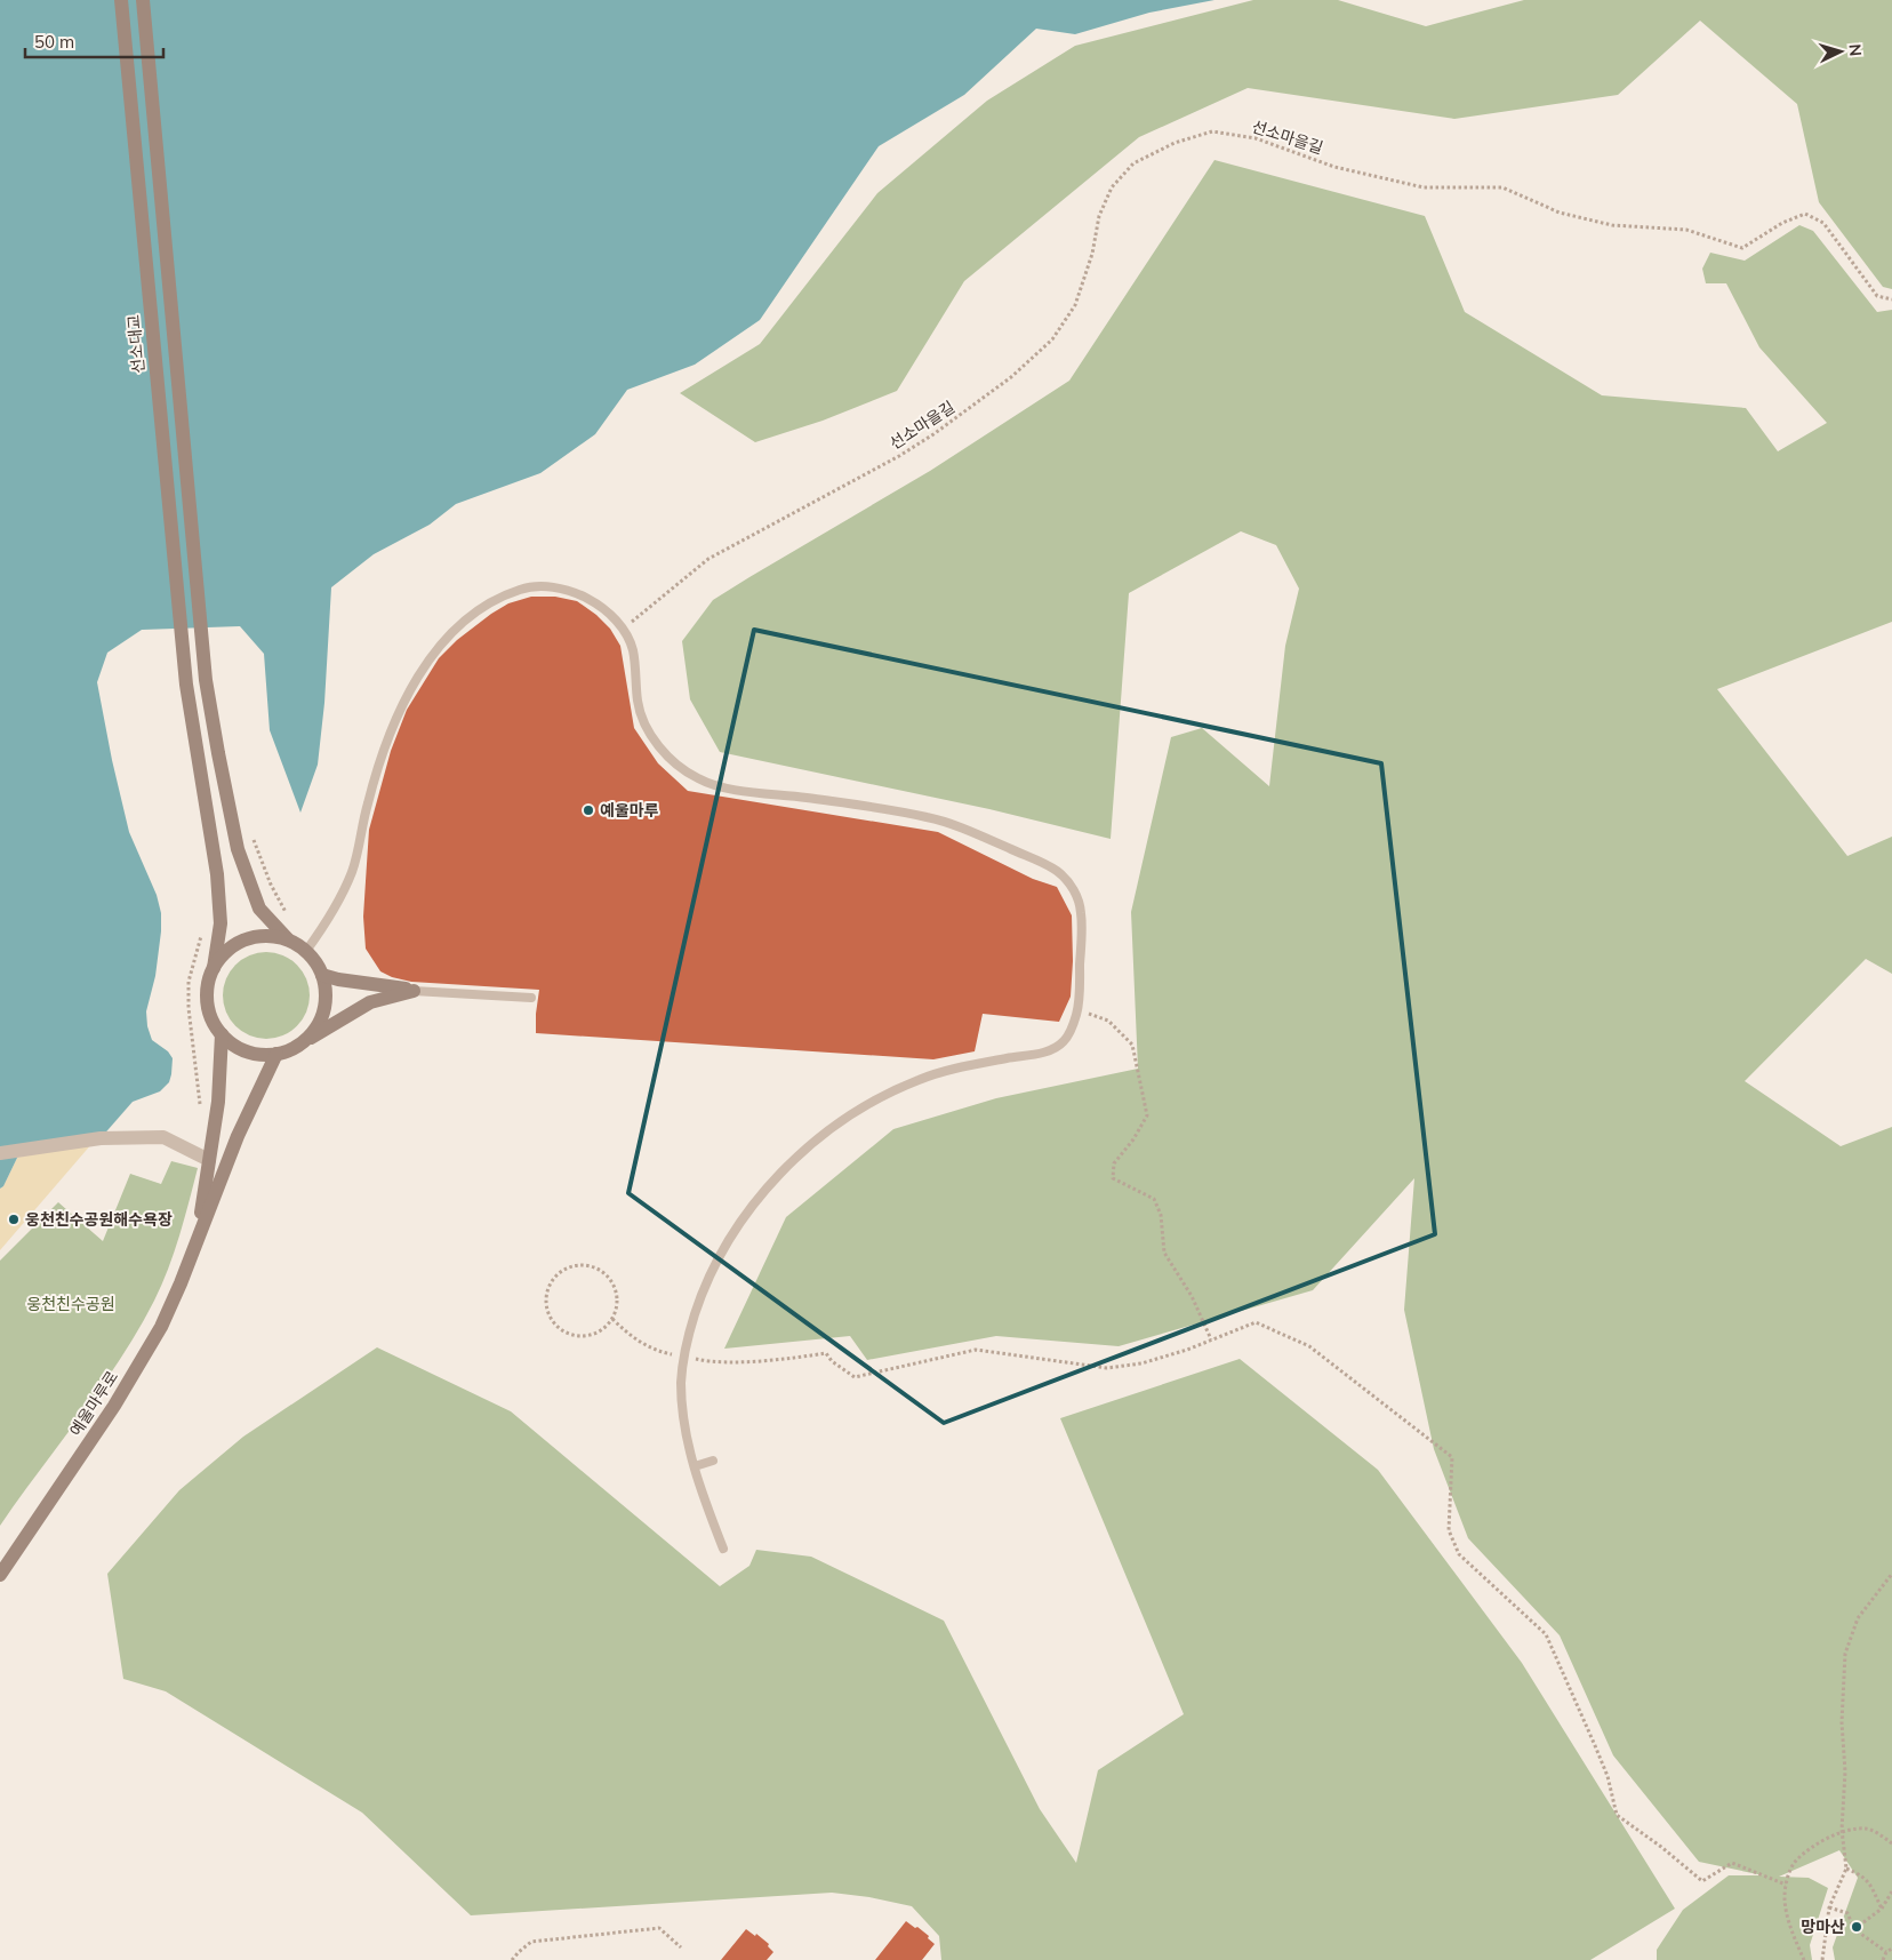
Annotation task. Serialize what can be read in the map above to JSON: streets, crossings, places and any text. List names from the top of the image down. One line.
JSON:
{"streets":{"street":["선소대교","예울마루로"],"path":["선소마을길"]},"parks":["웅천친수공원"],"places":["예울마루","웅천친수공원해수욕장","망마산"],"scale_bar":"50 m","north":"right"}
